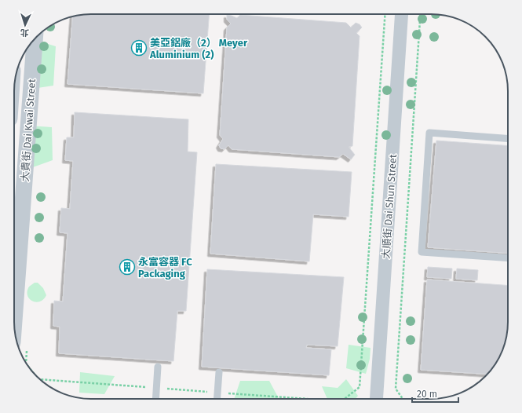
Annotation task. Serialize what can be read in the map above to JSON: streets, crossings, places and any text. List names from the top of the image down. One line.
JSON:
{"streets":{"street":["大貴街 Dai Kwai Street","大順街 Dai Shun Street"]},"places":{"building":["美亞鋁廠（2） Meyer Aluminium (2)","永富容器 FC Packaging"]},"scale_bar":"20 m","north":"bottom"}
